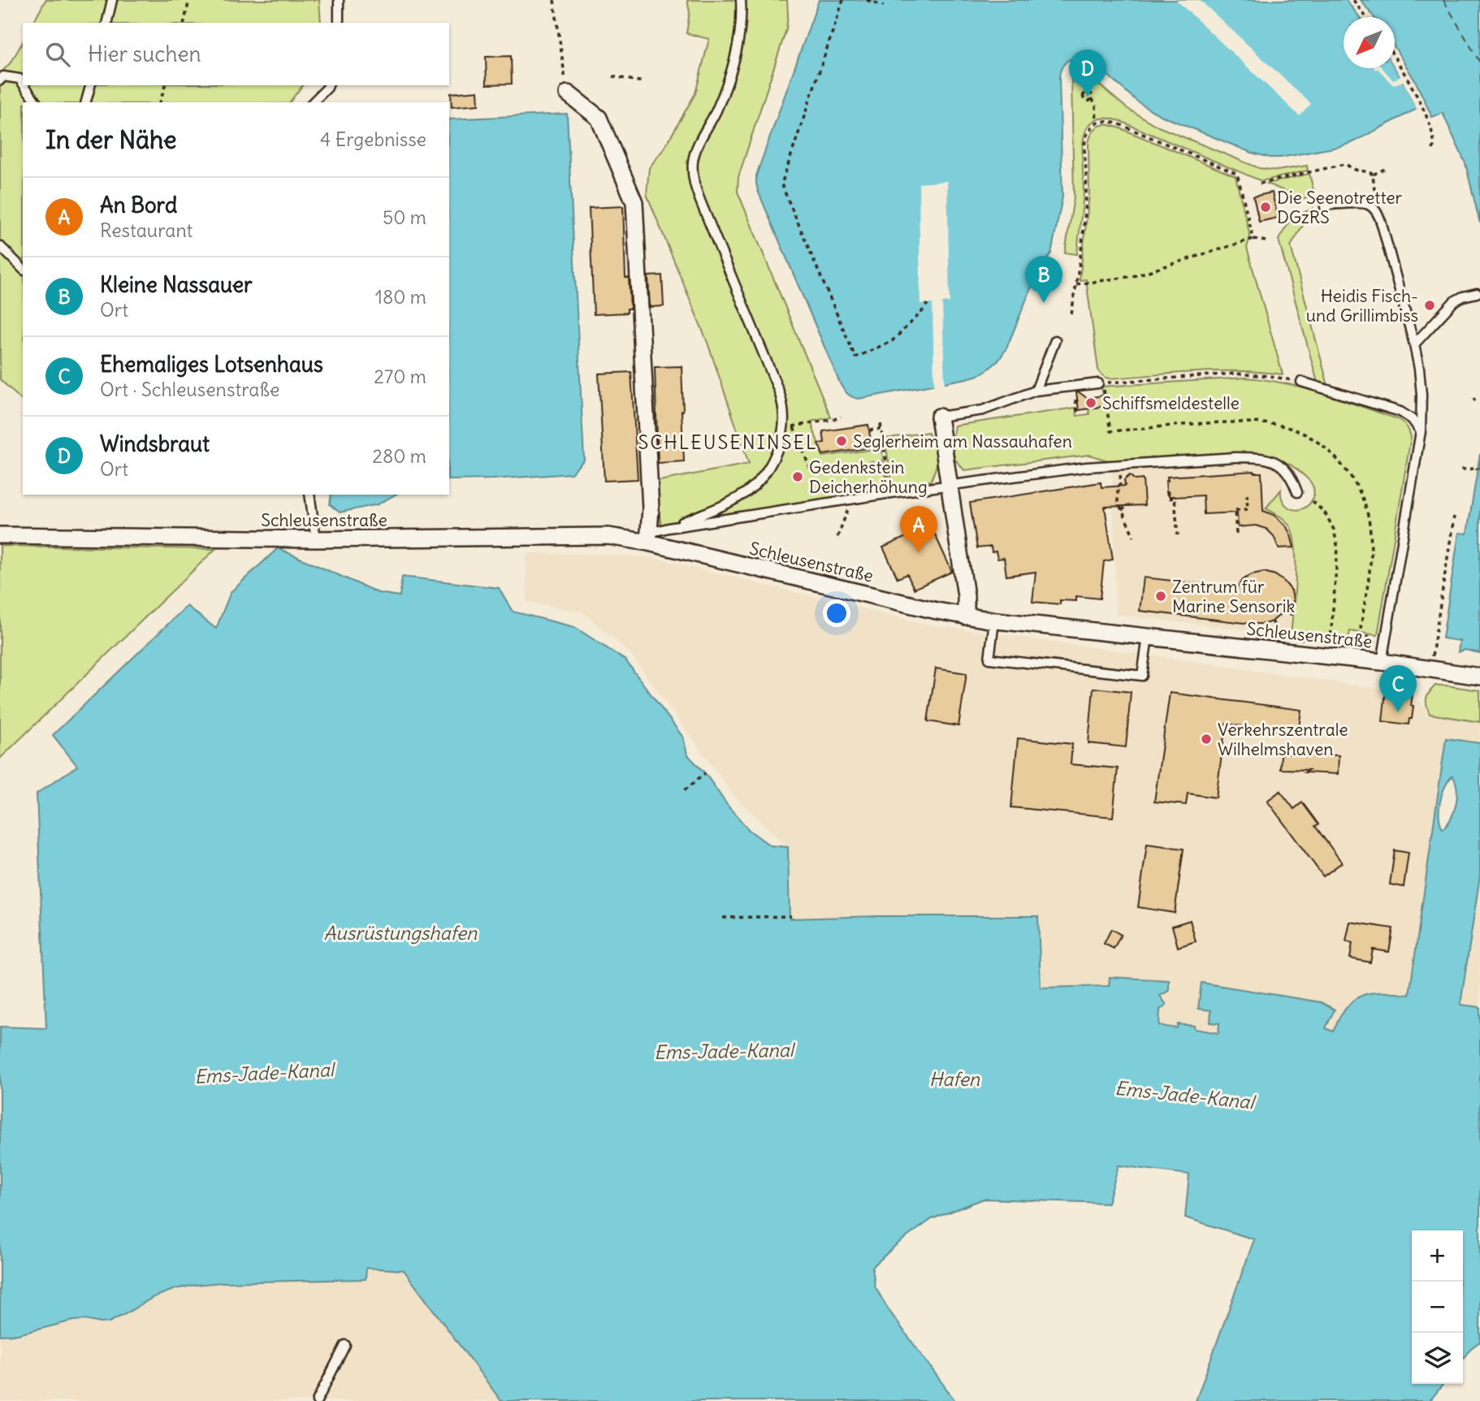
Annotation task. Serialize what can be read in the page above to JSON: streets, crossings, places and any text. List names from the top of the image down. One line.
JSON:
{"streets":{"street":["Schleusenstraße"]},"districts":["SCHLEUSENINSEL"],"water":["Ausrüstungshafen","Ems-Jade-Kanal","Hafen"],"places":["Die Seenotretter DGzRS","Heidis Fisch- und Grillimbiss","Schiffsmeldestelle","Seglerheim am Nassauhafen","Gedenkstein Deicherhöhung","Zentrum für Marine Sensorik","Verkehrszentrale Wilhelmshaven"],"north":"bottom left","page":{"search":"Hier suchen","pins":["D","B","A","C"],"heading":["In der Nähe","4 Ergebnisse"],"list":[{"mark":"A","name":"An Bord","note":"Restaurant","value":"50 m"},{"mark":"B","name":"Kleine Nassauer","note":"Ort","value":"180 m"},{"mark":"C","name":"Ehemaliges Lotsenhaus","note":"Ort · Schleusenstraße","value":"270 m"},{"mark":"D","name":"Windsbraut","note":"Ort","value":"280 m"}],"map_buttons":["+","−"]}}
